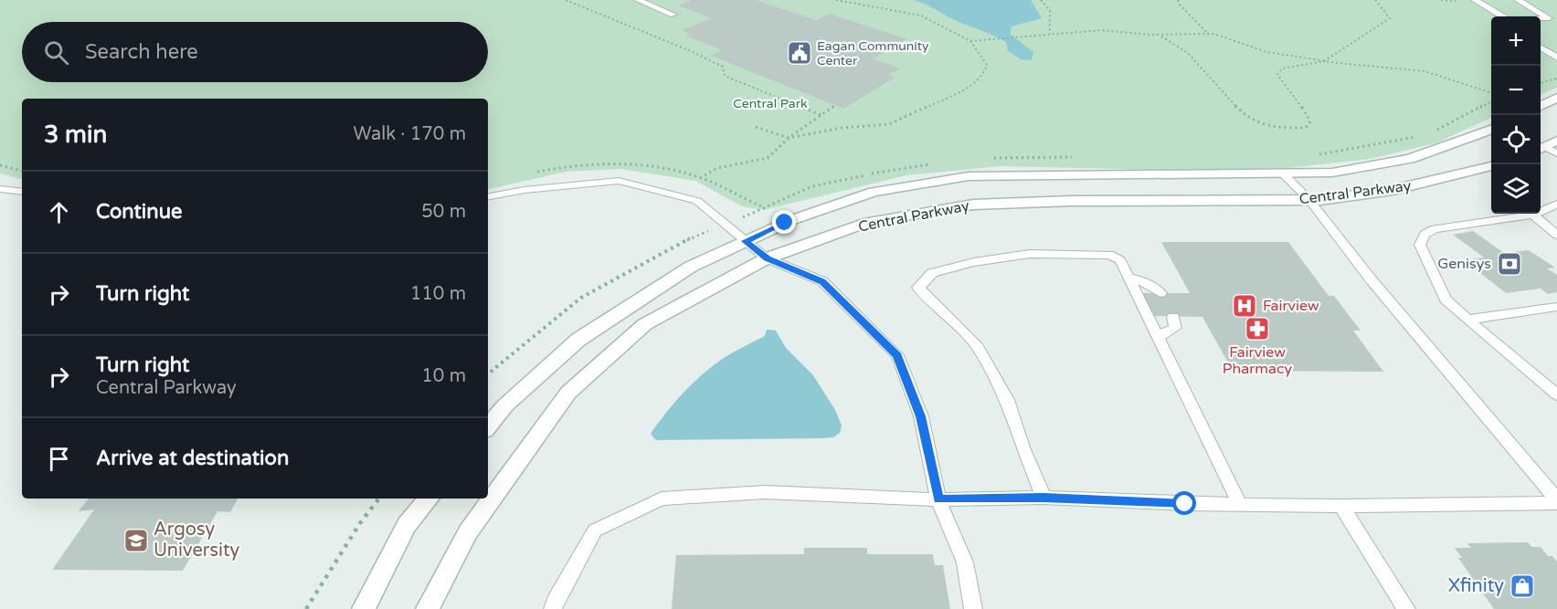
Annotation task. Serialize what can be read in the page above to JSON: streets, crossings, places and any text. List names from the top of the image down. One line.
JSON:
{"streets":{"street":["Central Parkway"]},"parks":["Central Park"],"places":{"public building":["Eagan Community Center"],"bank":["Genisys"],"hospital":["Fairview"],"pharmacy":["Fairview Pharmacy"],"school or university":["Argosy University"],"shop":["Xfinity"]},"page":{"map_buttons":["+","−"],"search":"Search here","heading":["3 min","Walk · 170 m"],"list":[["Continue","50 m"],["Turn right","110 m"],["Turn right","Central Parkway","10 m"],"Arrive at destination"]}}
